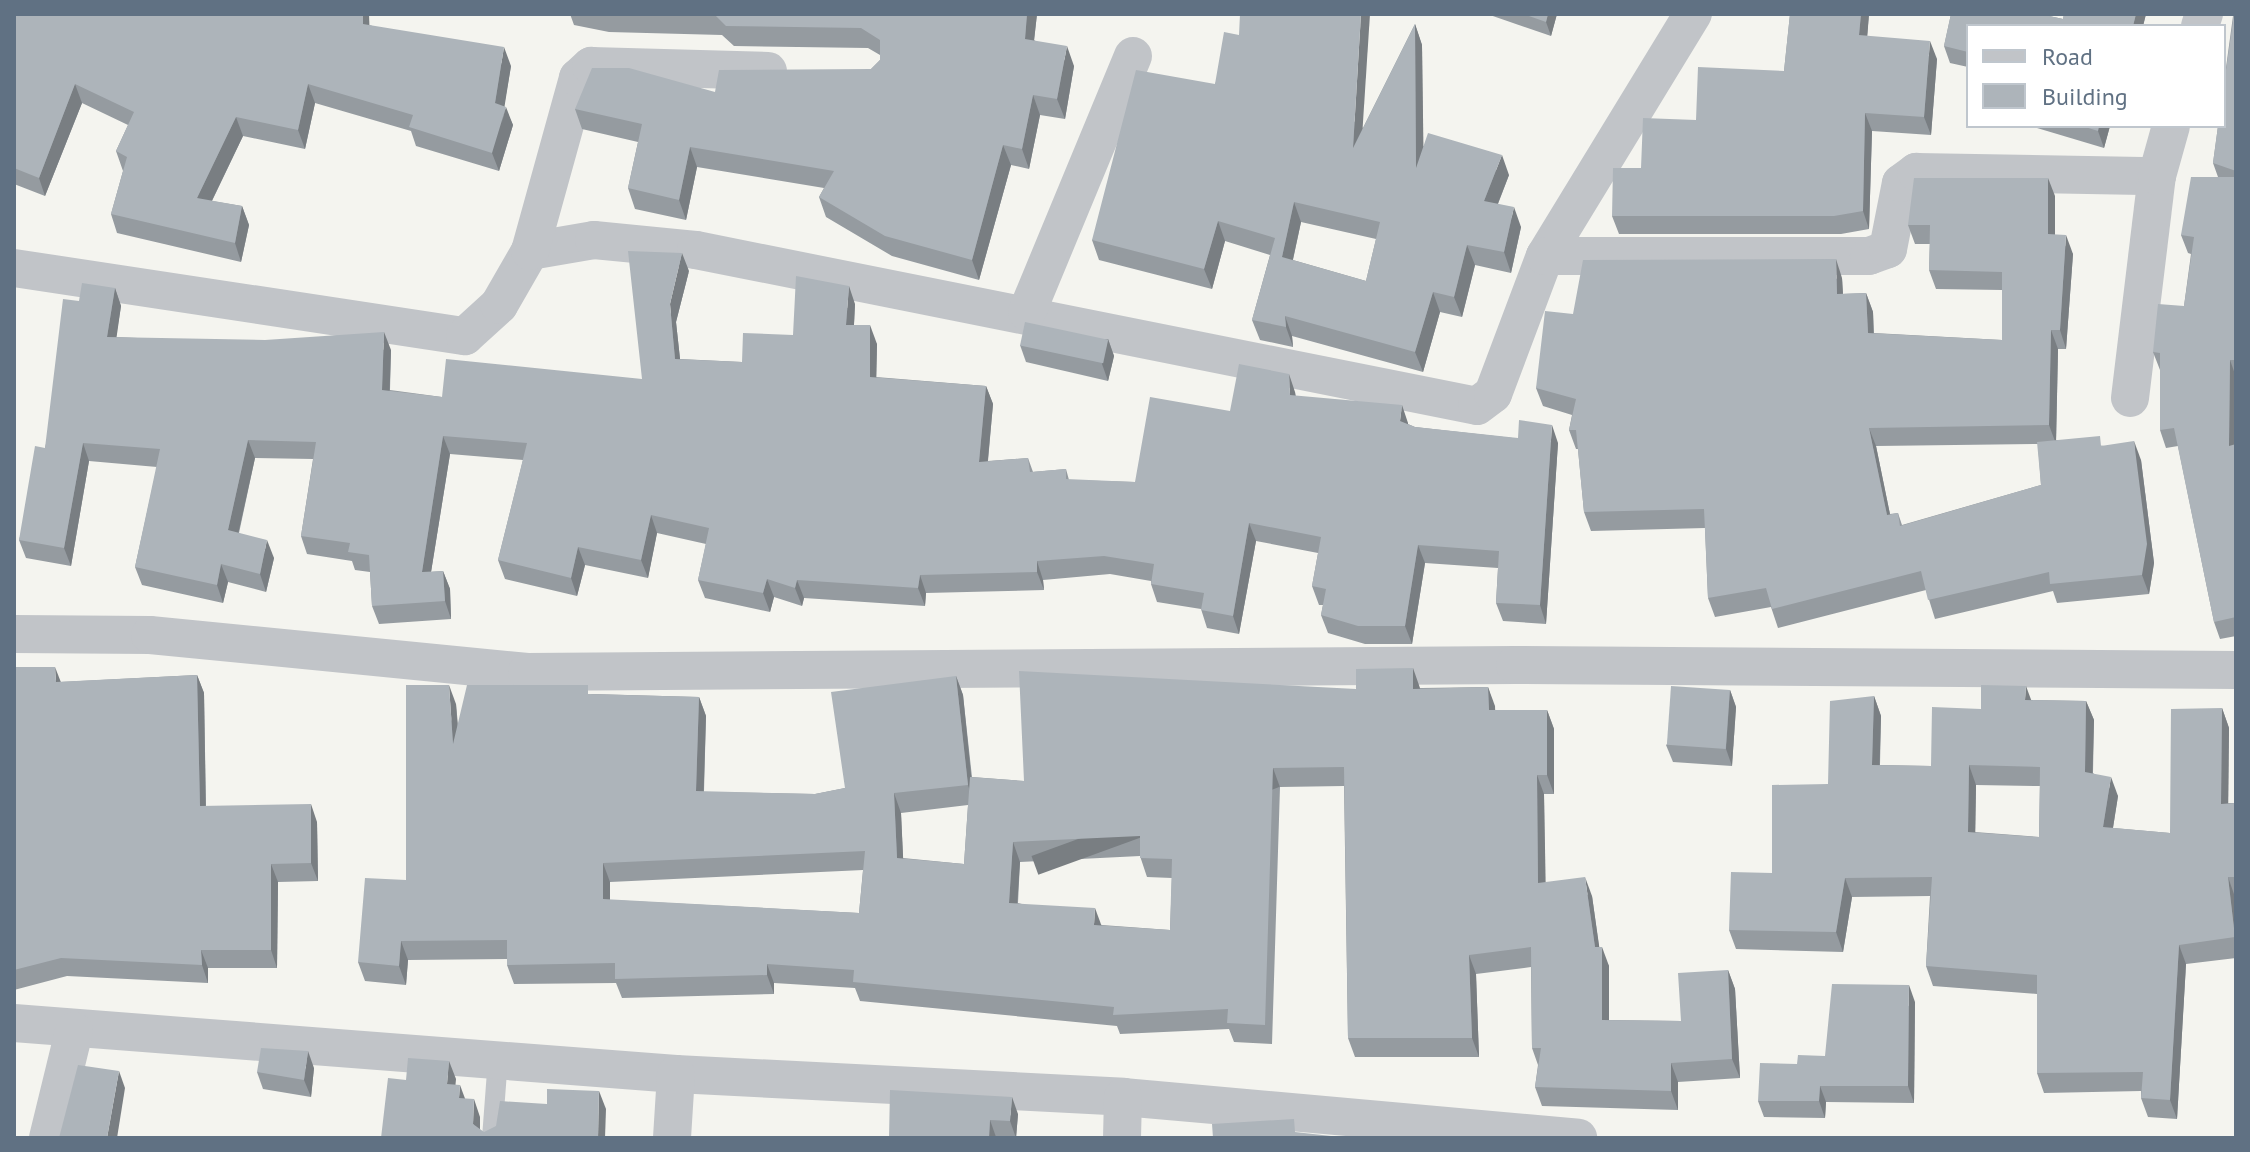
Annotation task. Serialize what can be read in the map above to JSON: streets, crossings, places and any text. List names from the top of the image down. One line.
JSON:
{"legend":["Road","Building"]}
